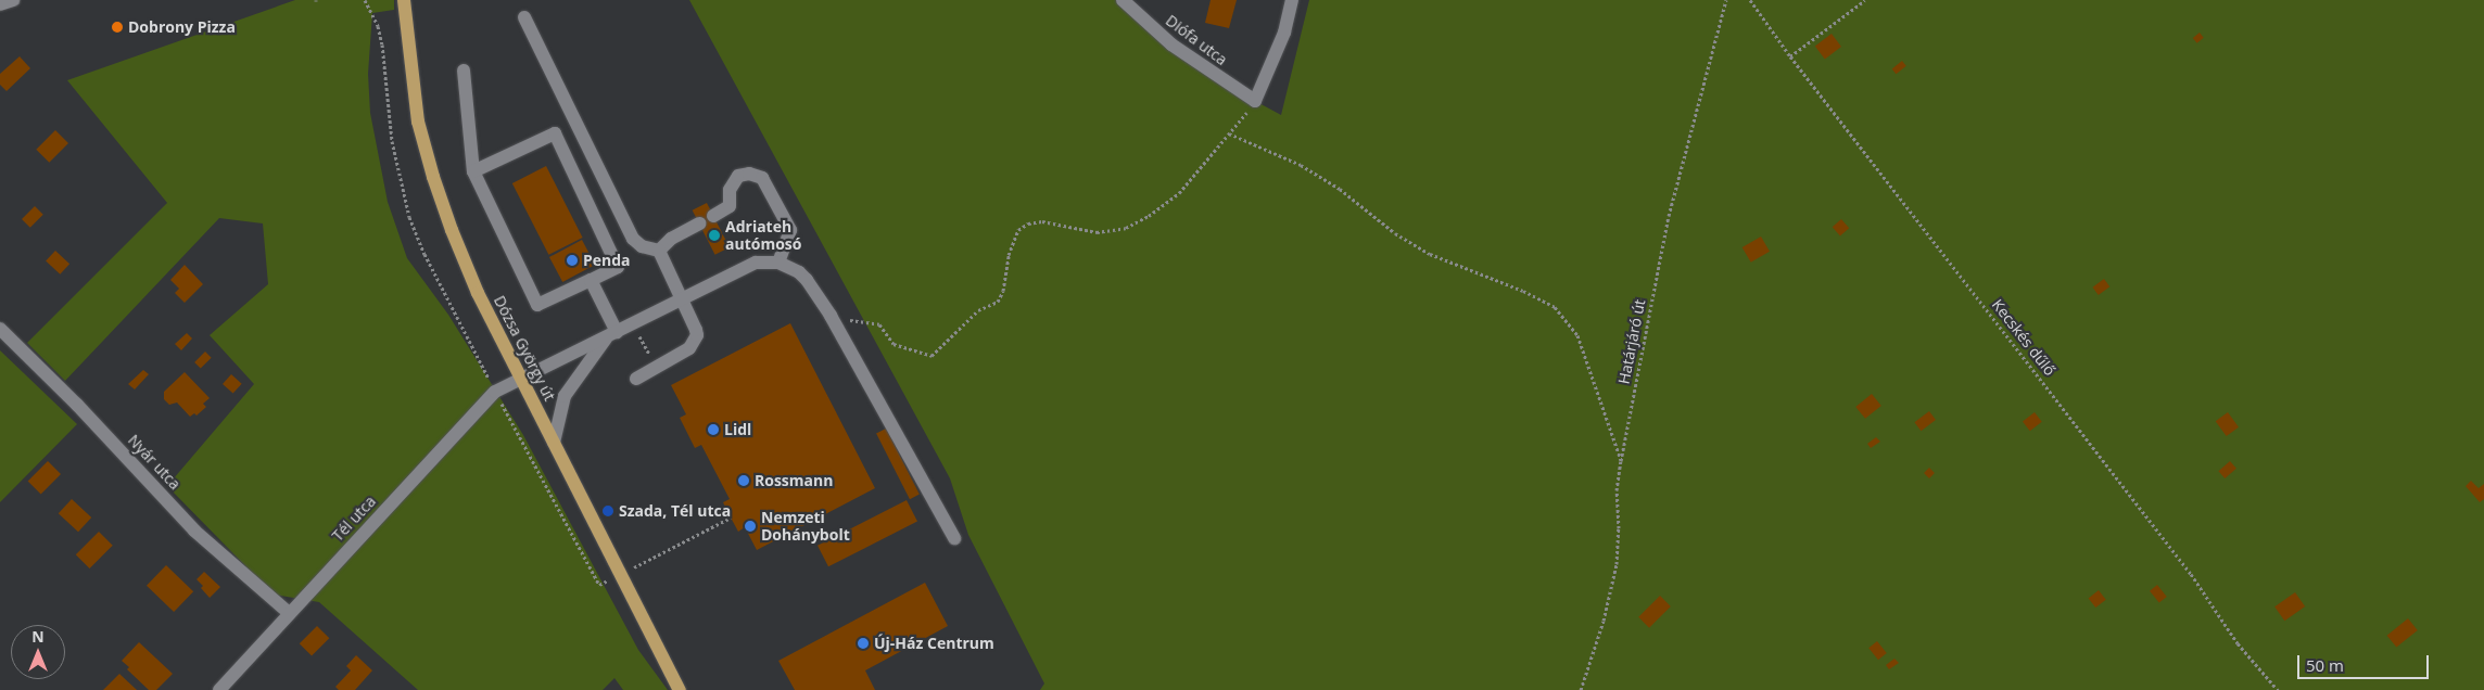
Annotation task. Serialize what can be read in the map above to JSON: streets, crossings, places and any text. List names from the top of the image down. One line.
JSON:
{"streets":{"main road":["Dózsa György út"],"street":["Diófa utca","Nyár utca","Tél utca"],"path":["Kecskés dűlő","Határjáró út"]},"crossings":[["Dózsa György út","Tél utca"],["Nyár utca","Tél utca"]],"places":["Dobrony Pizza","Adriateh autómosó","Penda","Lidl","Rossmann","Szada, Tél utca","Nemzeti Dohánybolt","Új-Ház Centrum"],"scale_bar":"50 m","north":"top"}
